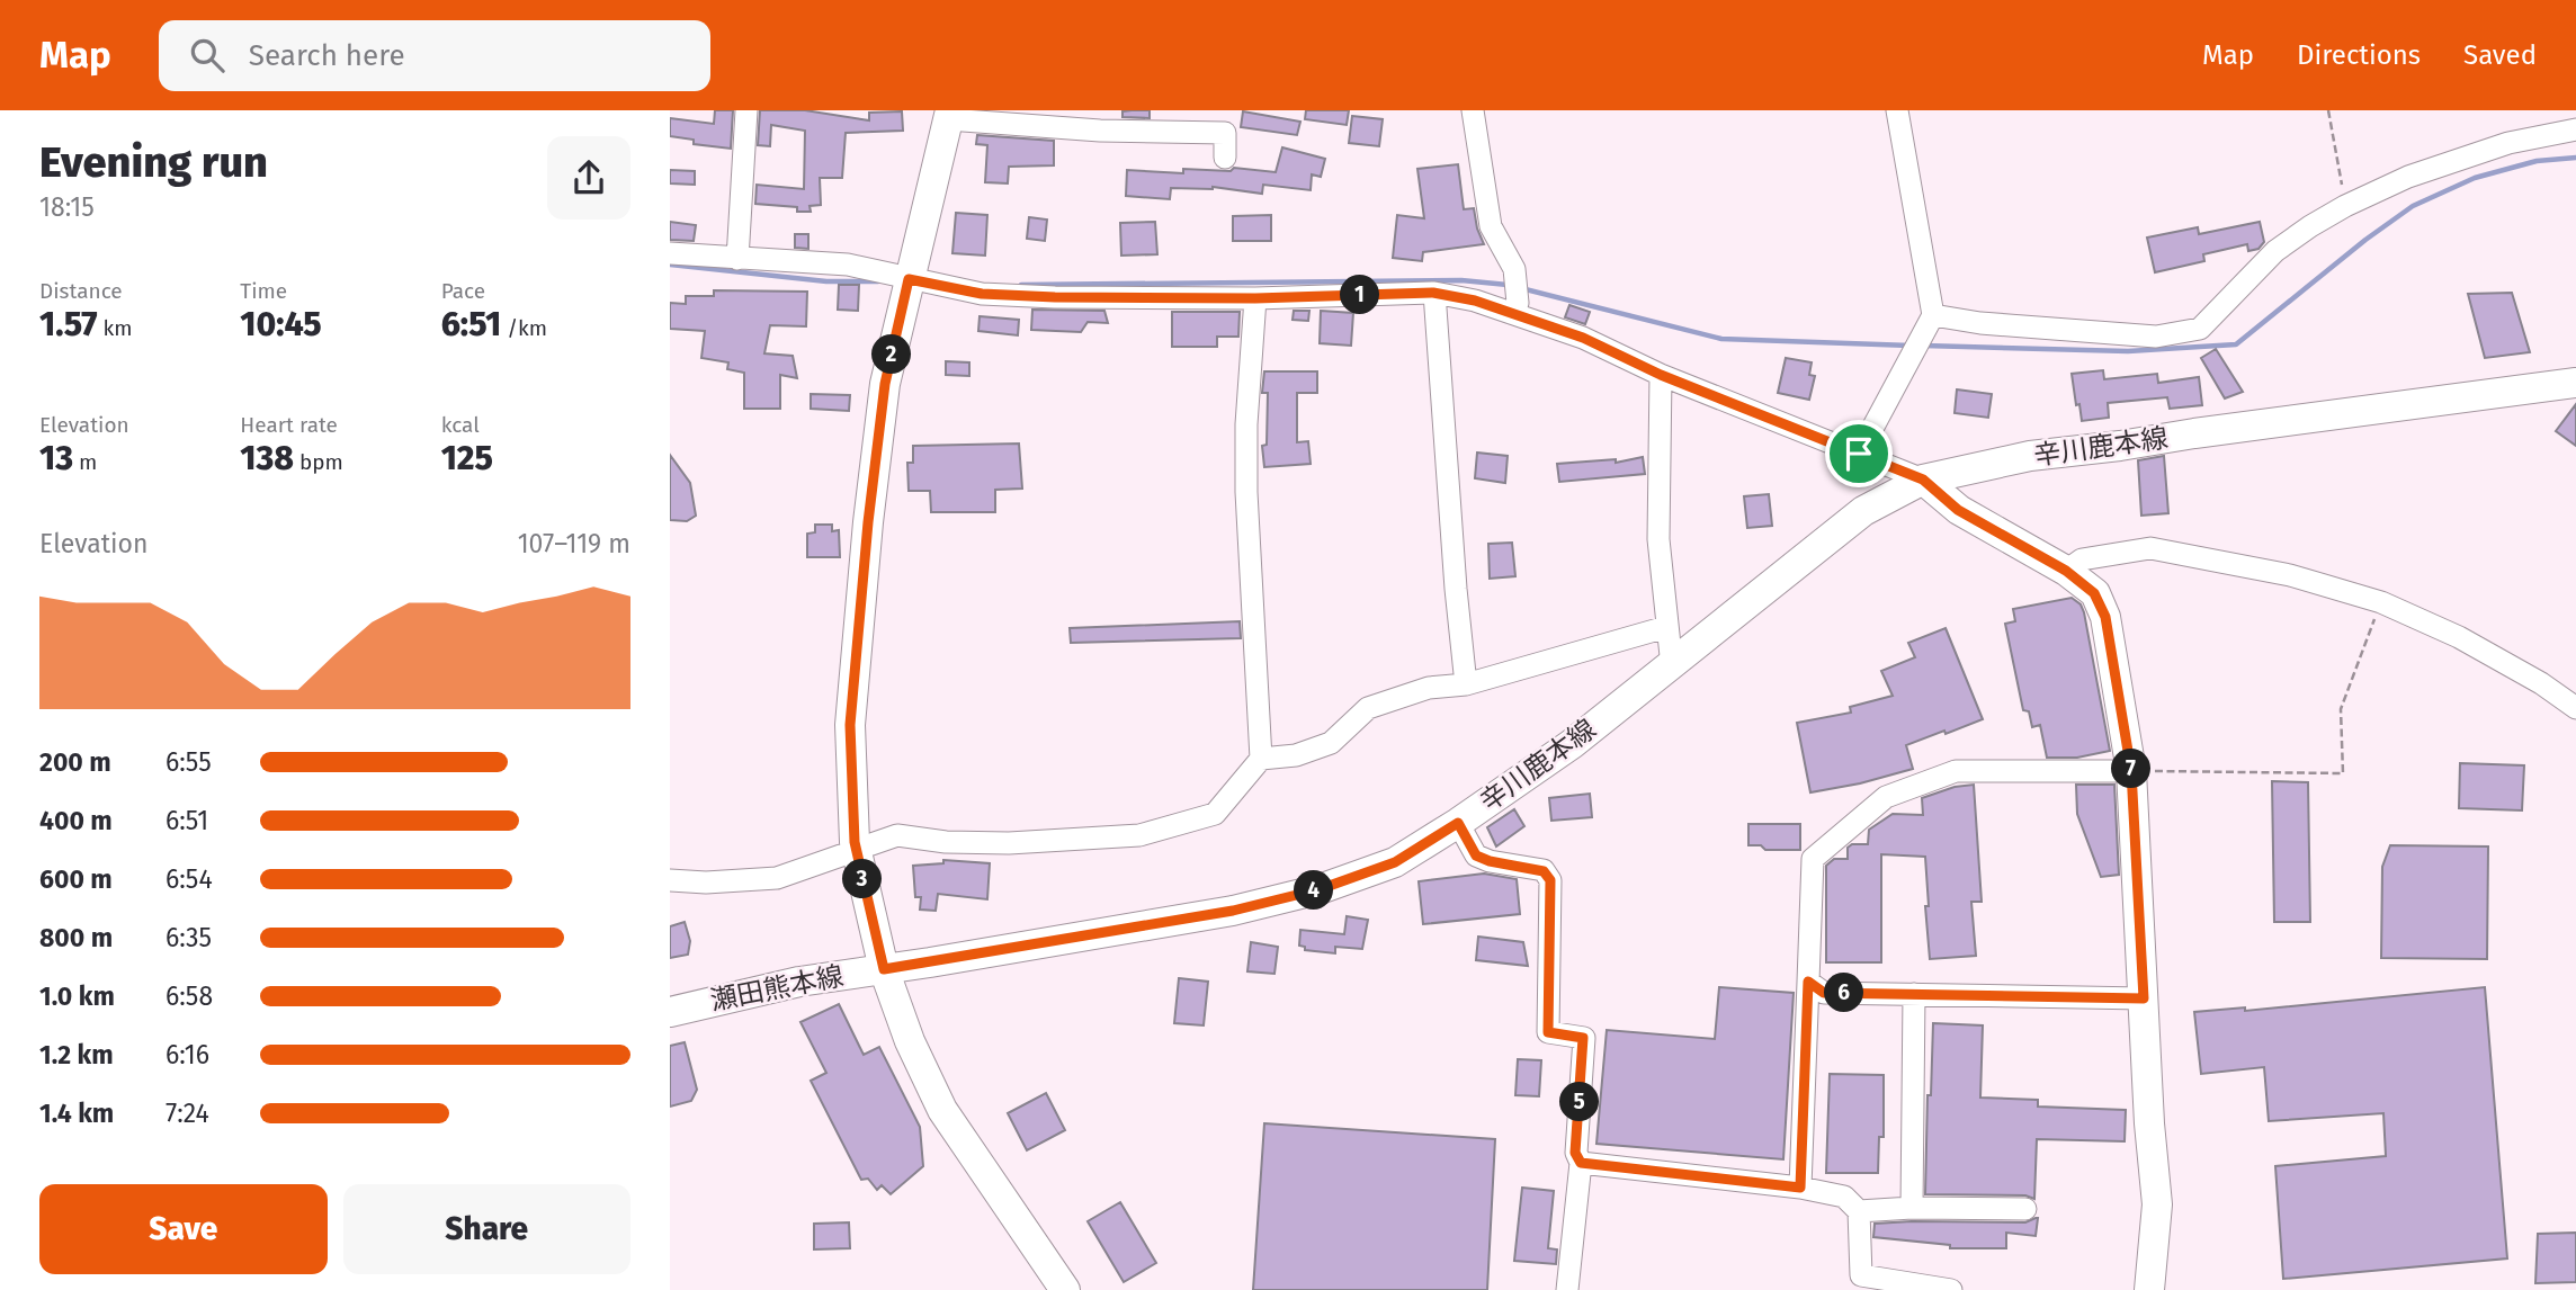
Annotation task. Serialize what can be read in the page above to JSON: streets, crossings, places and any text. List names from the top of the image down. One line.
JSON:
{"streets":{"main road":["辛川鹿本線","瀬田熊本線"]},"crossings":[["辛川鹿本線","瀬田熊本線"]],"page":{"header":"Map","search":"Search here","nav":["Map","Directions","Saved"],"heading":["Evening run","18:15"],"stats":[["Distance","1.57 km"],["Time","10:45"],["Pace","6:51 /km"],["Elevation","13 m"],["Heart rate","138 bpm"],["kcal","125"]],"pins":["1","2","7","3","4","6","5"],"chart":["Elevation","107–119 m"],"list":[{"name":"200 m","note":"6:55"},{"name":"400 m","note":"6:51"},{"name":"600 m","note":"6:54"},{"name":"800 m","note":"6:35"},{"name":"1.0 km","note":"6:58"},{"name":"1.2 km","note":"6:16"},{"name":"1.4 km","note":"7:24"}],"buttons":["Save","Share"]}}
